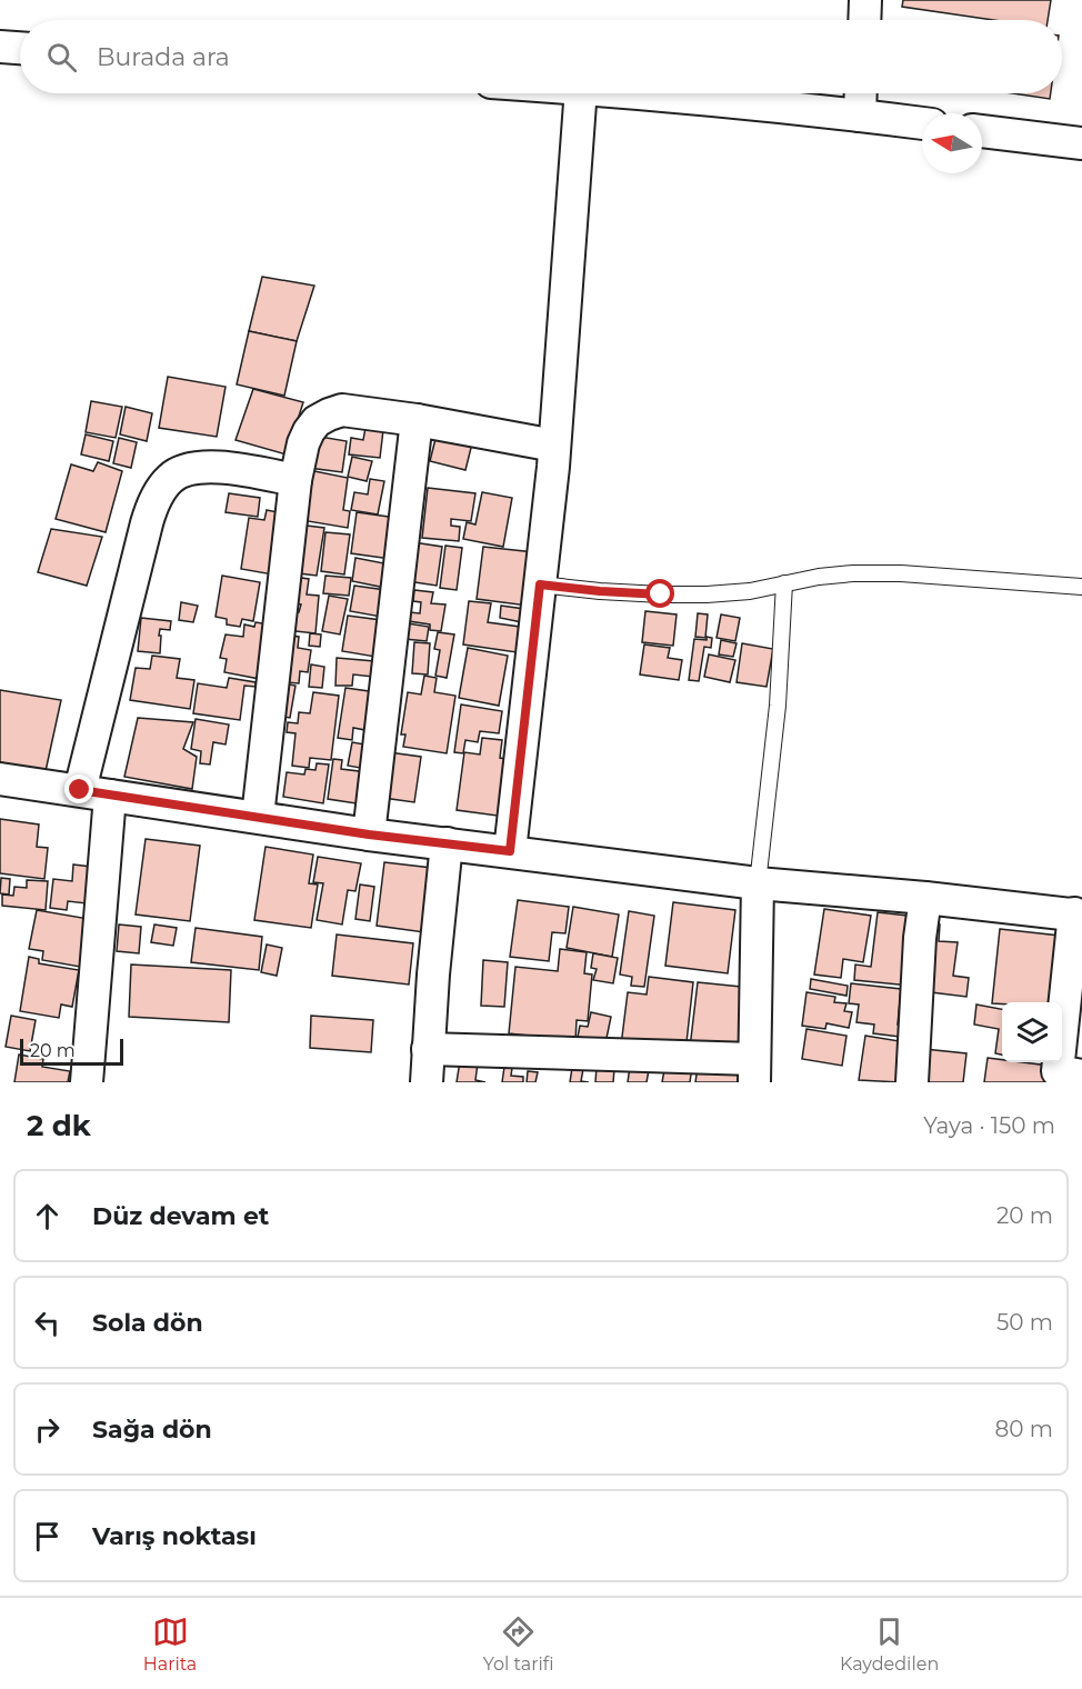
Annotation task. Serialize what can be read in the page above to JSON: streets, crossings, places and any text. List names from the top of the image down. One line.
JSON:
{"scale_bar":"20 m","north":"left","page":{"search":"Burada ara","scale":"20 m","heading":["2 dk","Yaya · 150 m"],"list":[["Düz devam et","20 m"],["Sola dön","50 m"],["Sağa dön","80 m"],"Varış noktası"],"nav":["Harita","Yol tarifi","Kaydedilen"]}}
